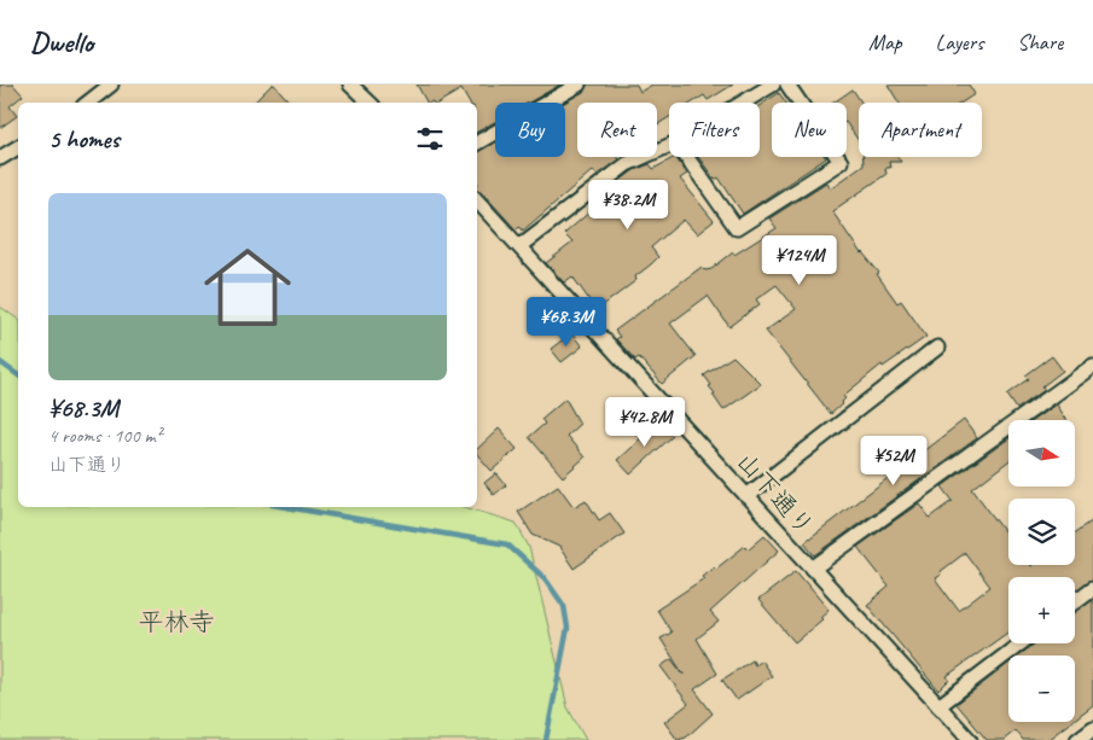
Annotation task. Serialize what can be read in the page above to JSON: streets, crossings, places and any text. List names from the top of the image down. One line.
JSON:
{"streets":{"street":["山下通り"]},"parks":["平林寺"],"north":"right","page":{"header":"Dwello","nav":["Map","Layers","Share"],"chip":["Buy","Rent","Filters","New","Apartment"],"heading":"5 homes","list":[{"name":"¥68.3M","note":"4 rooms · 100 m² · 山下通り"}],"price":["¥38.2M","¥124M","¥68.3M","¥42.8M","¥52M"],"map_buttons":["+","−"]}}
